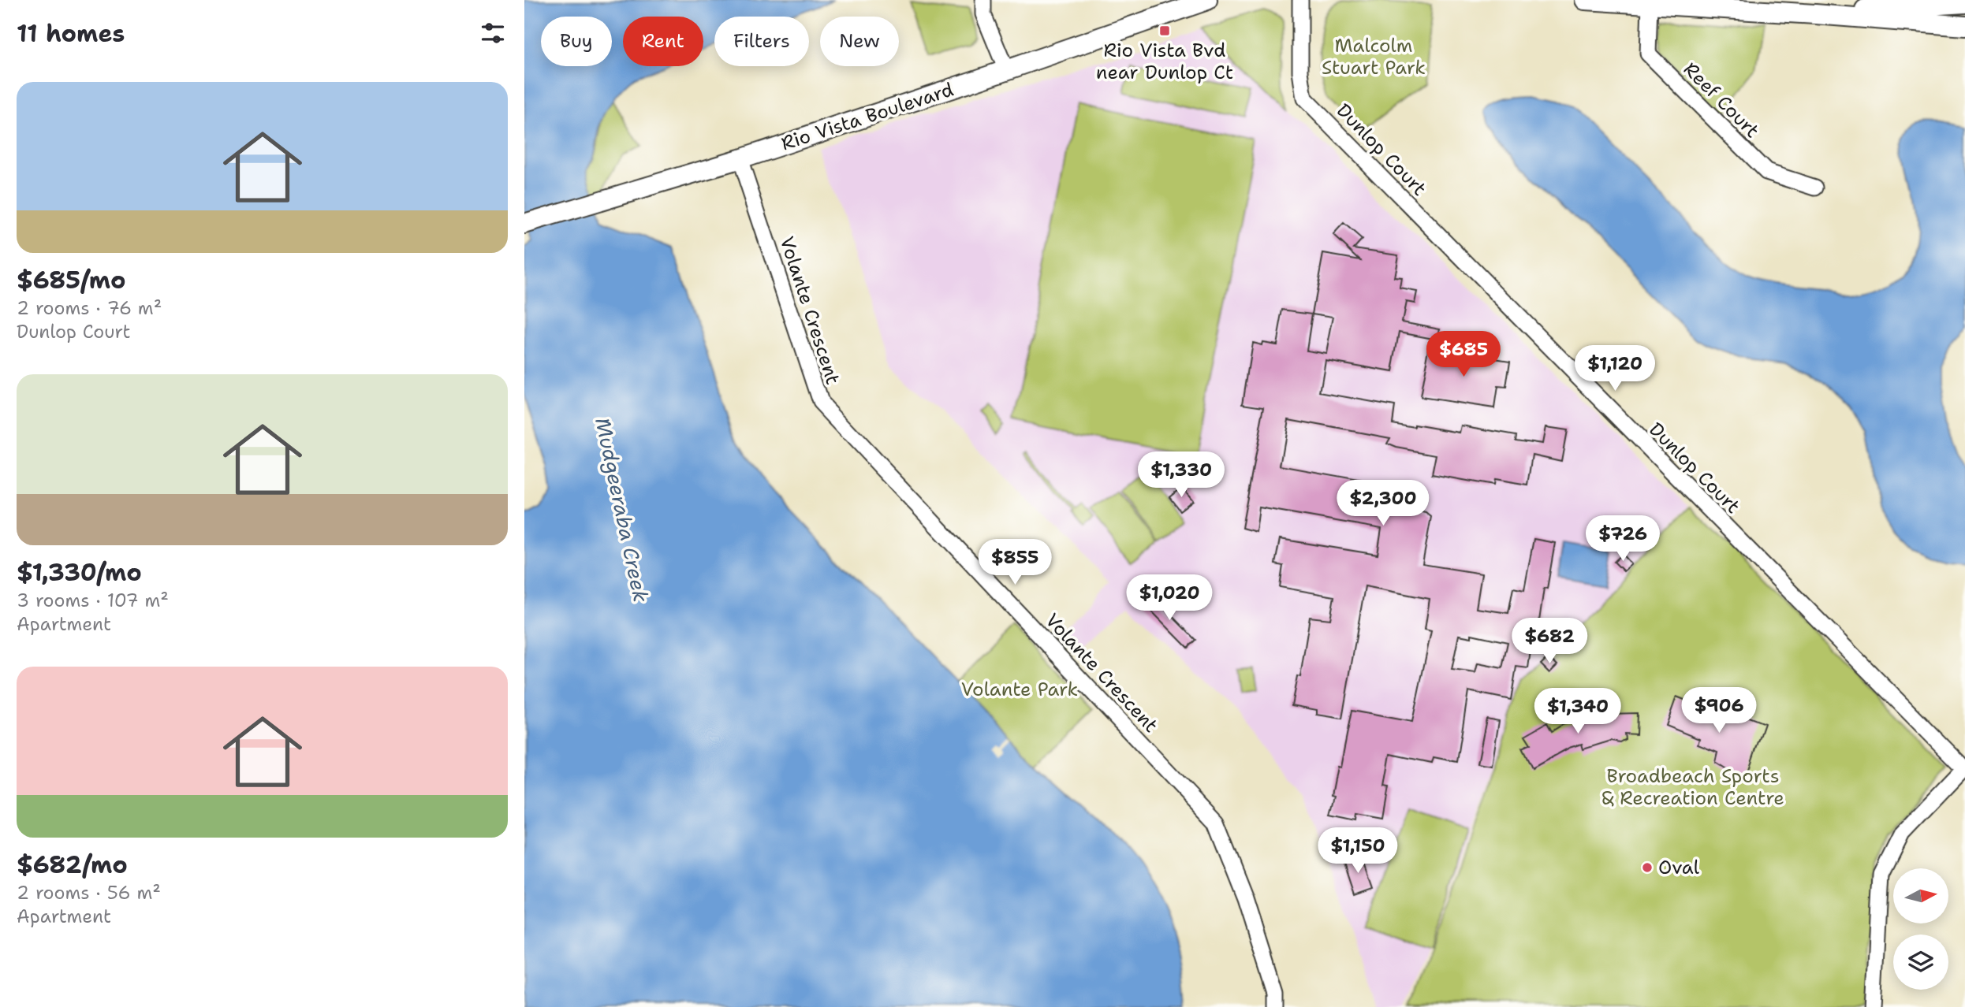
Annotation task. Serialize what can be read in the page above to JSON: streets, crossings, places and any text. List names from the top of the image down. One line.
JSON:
{"streets":{"street":["Reef Court","Rio Vista Boulevard","Dunlop Court","Volante Crescent"]},"crossings":[["Rio Vista Boulevard","Volante Crescent"]],"water":["Mudgeeraba Creek"],"parks":["Malcolm Stuart Park","Volante Park","Broadbeach Sports & Recreation Centre"],"places":{"transit":["Rio Vista Bvd near Dunlop Ct"],"other":["Oval"]},"north":"right","page":{"heading":"11 homes","chip":["Buy","Rent","Filters","New"],"list":[{"name":"$685/mo","note":"2 rooms · 76 m² · Dunlop Court"},{"name":"$1,330/mo","note":"3 rooms · 107 m² · Apartment"},{"name":"$682/mo","note":"2 rooms · 56 m² · Apartment"}],"price":["$685","$1,120","$1,330","$2,300","$726","$855","$1,020","$682","$906","$1,340","$1,150"]}}
